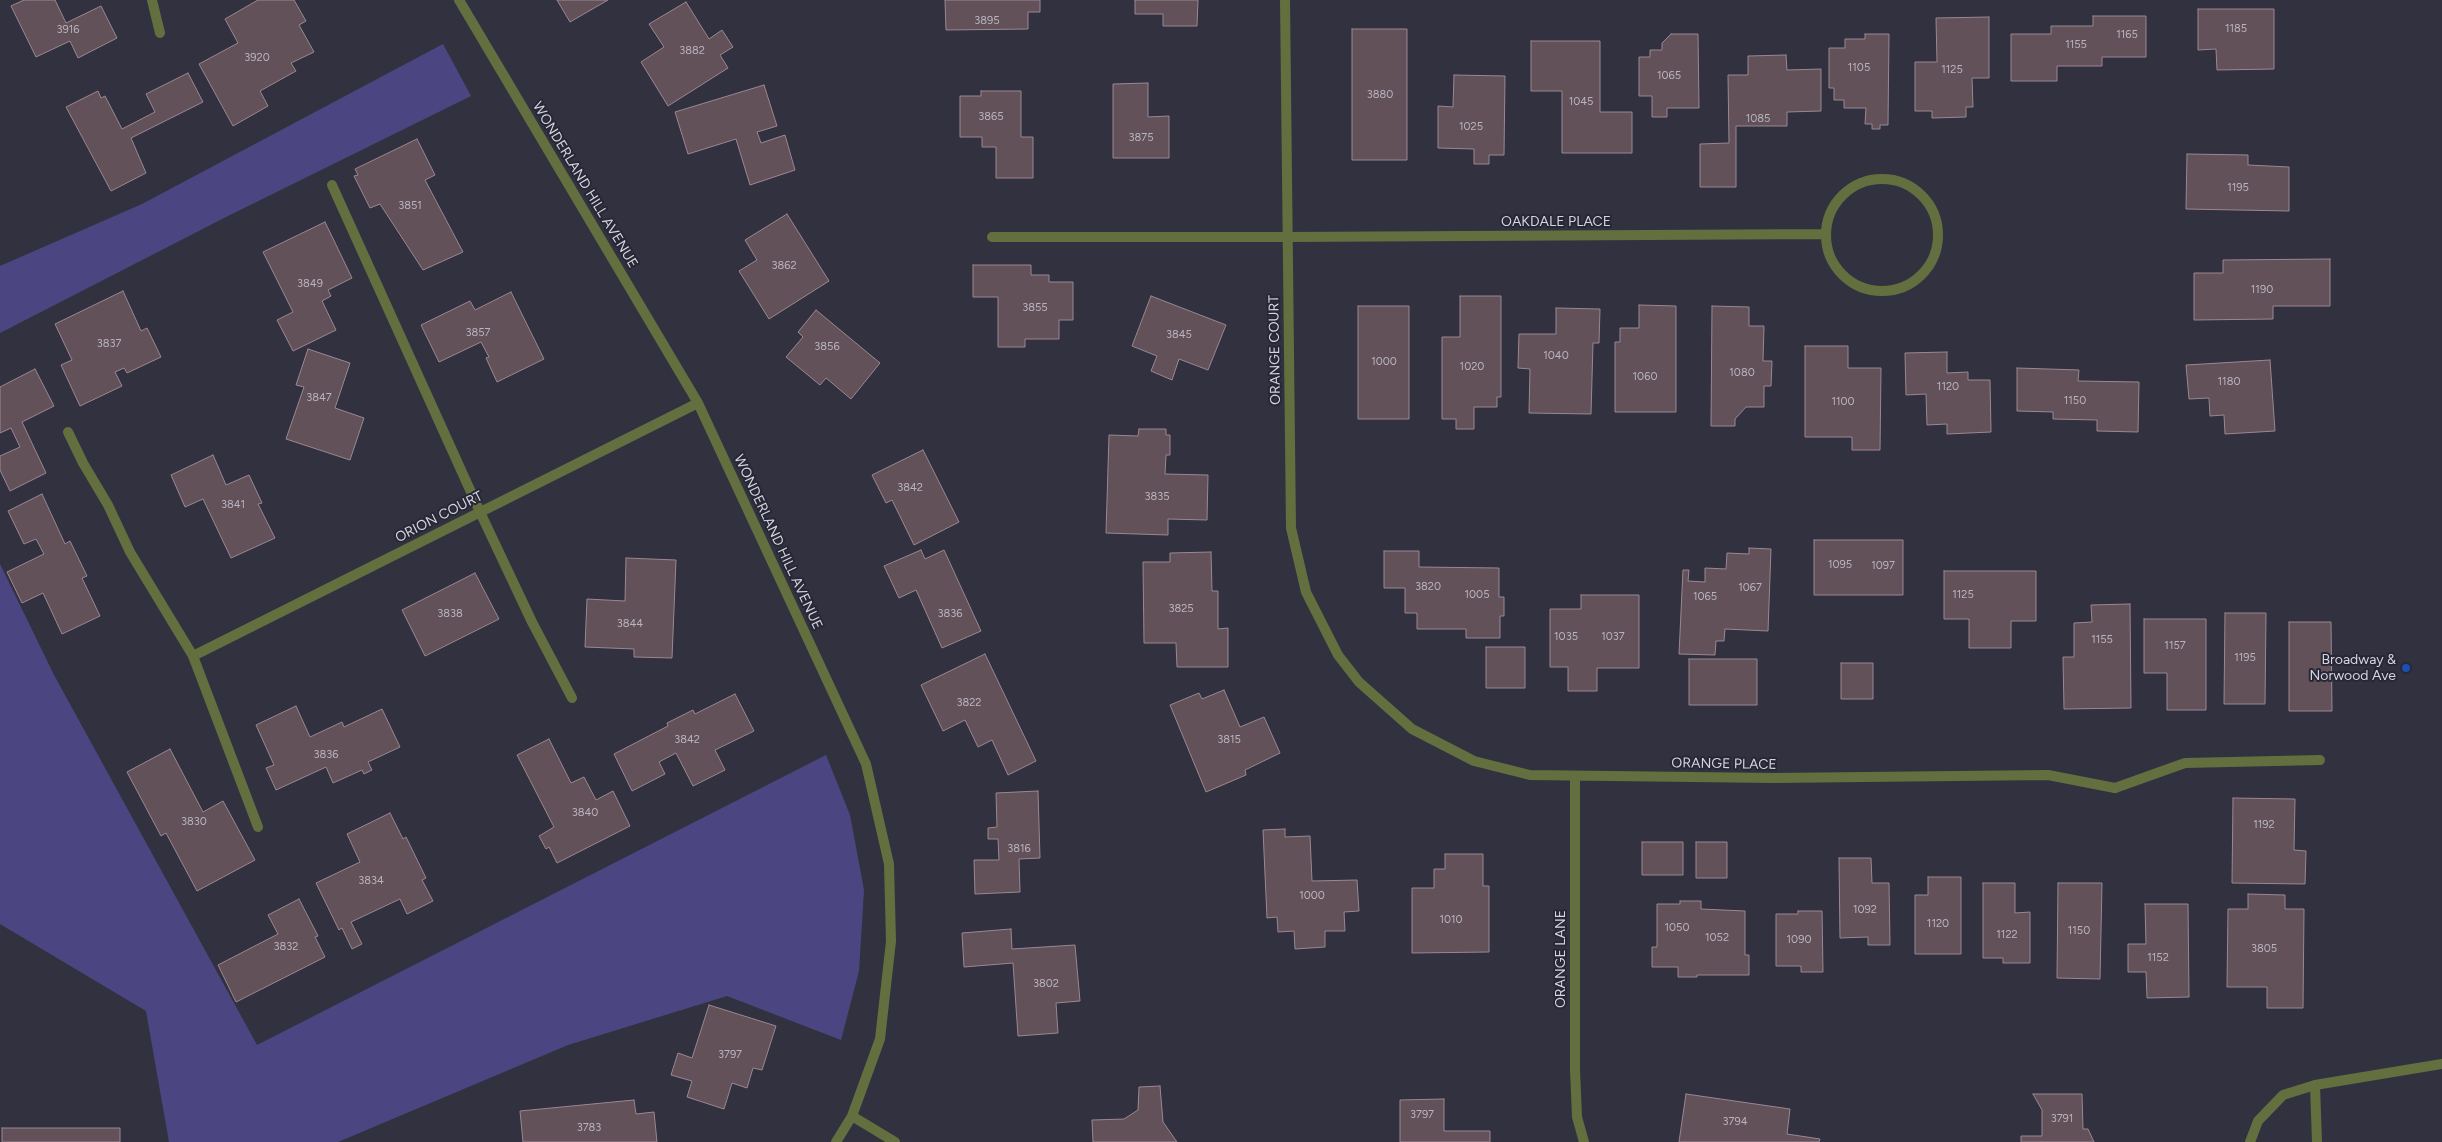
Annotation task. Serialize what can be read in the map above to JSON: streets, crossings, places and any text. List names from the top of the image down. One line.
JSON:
{"streets":{"street":["WONDERLAND HILL AVENUE","OAKDALE PLACE","ORANGE COURT","ORION COURT","ORANGE PLACE","ORANGE LANE"]},"crossings":[["WONDERLAND HILL AVENUE","ORION COURT"],["OAKDALE PLACE","ORANGE COURT"],["ORANGE COURT","ORANGE PLACE"],["ORANGE PLACE","ORANGE LANE"]],"places":["Broadway & Norwood Ave"],"house_numbers":["3895","1185","3916","1165","1155","3882","3920","1105","1125","1065","3880","1045","3865","1085","1025","3875","1195","3851","3862","3849","1190","3855","3857","3845","3837","3856","1040","1000","1020","1080","1060","1180","1120","3847","1150","1100","3842","3835","3841","1095","1097","3820","1067","1005","1125","1065","3825","3838","3836","3844","1035","1037","1155","1157","1195","3822","3842","3815","3836","3840","3830","1192","3816","3834","1000","1092","1010","1120","1050","1150","1122","1052","1090","3832","3805","1152","3802","3797","3797","3791","3794","3783"]}
